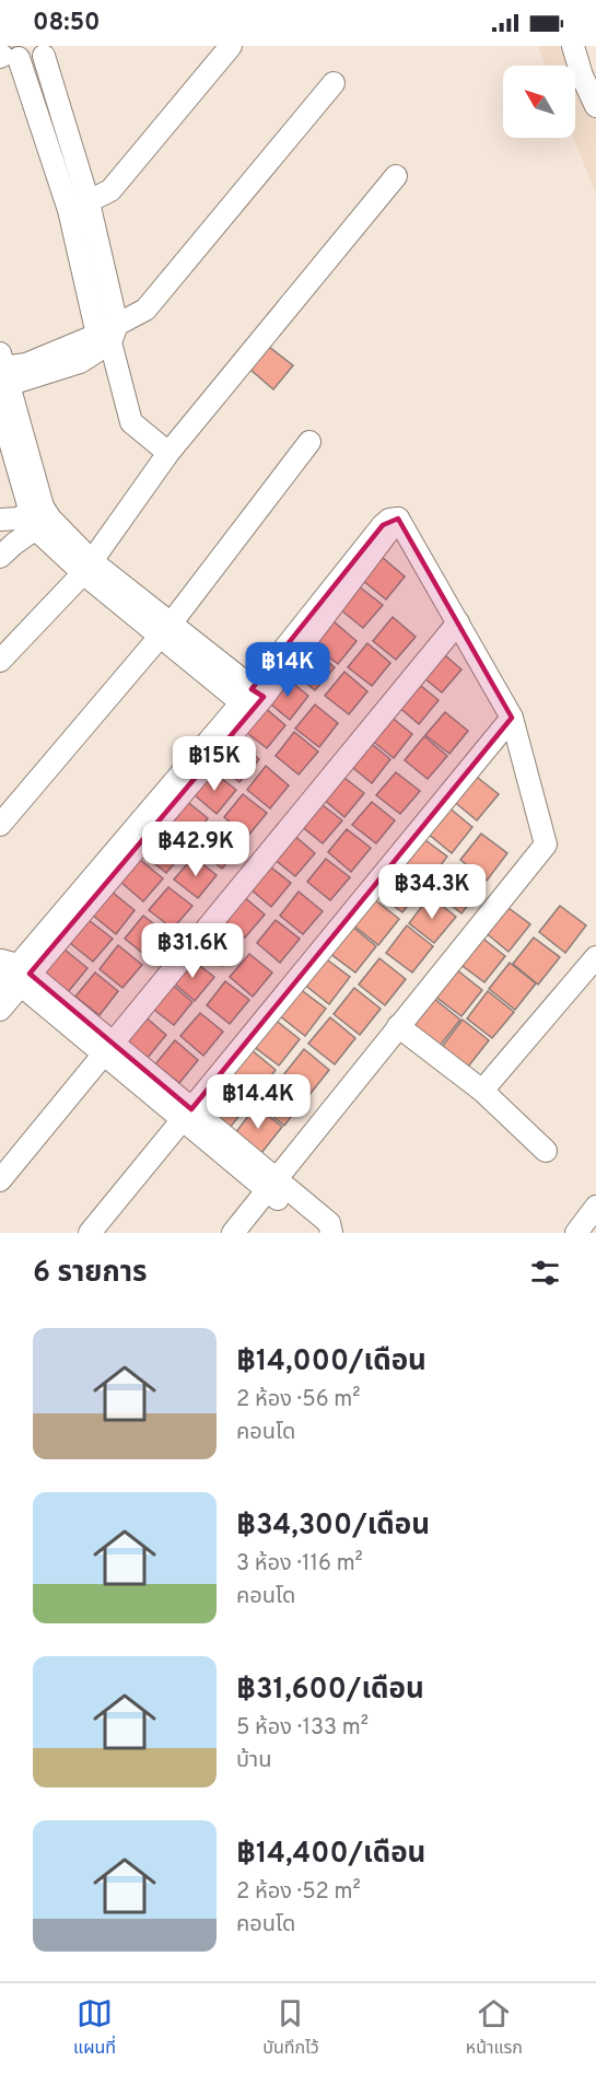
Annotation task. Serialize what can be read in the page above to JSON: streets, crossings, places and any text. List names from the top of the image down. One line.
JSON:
{"north":"top left","page":{"status":"08:50","price":["฿14K","฿15K","฿42.9K","฿34.3K","฿31.6K","฿14.4K"],"heading":"6 รายการ","list":[{"name":"฿14,000/เดือน","note":"2 ห้อง · 56 m² · คอนโด"},{"name":"฿34,300/เดือน","note":"3 ห้อง · 116 m² · คอนโด"},{"name":"฿31,600/เดือน","note":"5 ห้อง · 133 m² · บ้าน"},{"name":"฿14,400/เดือน","note":"2 ห้อง · 52 m² · คอนโด"}],"tabs":["แผนที่","บันทึกไว้","หน้าแรก"]}}
